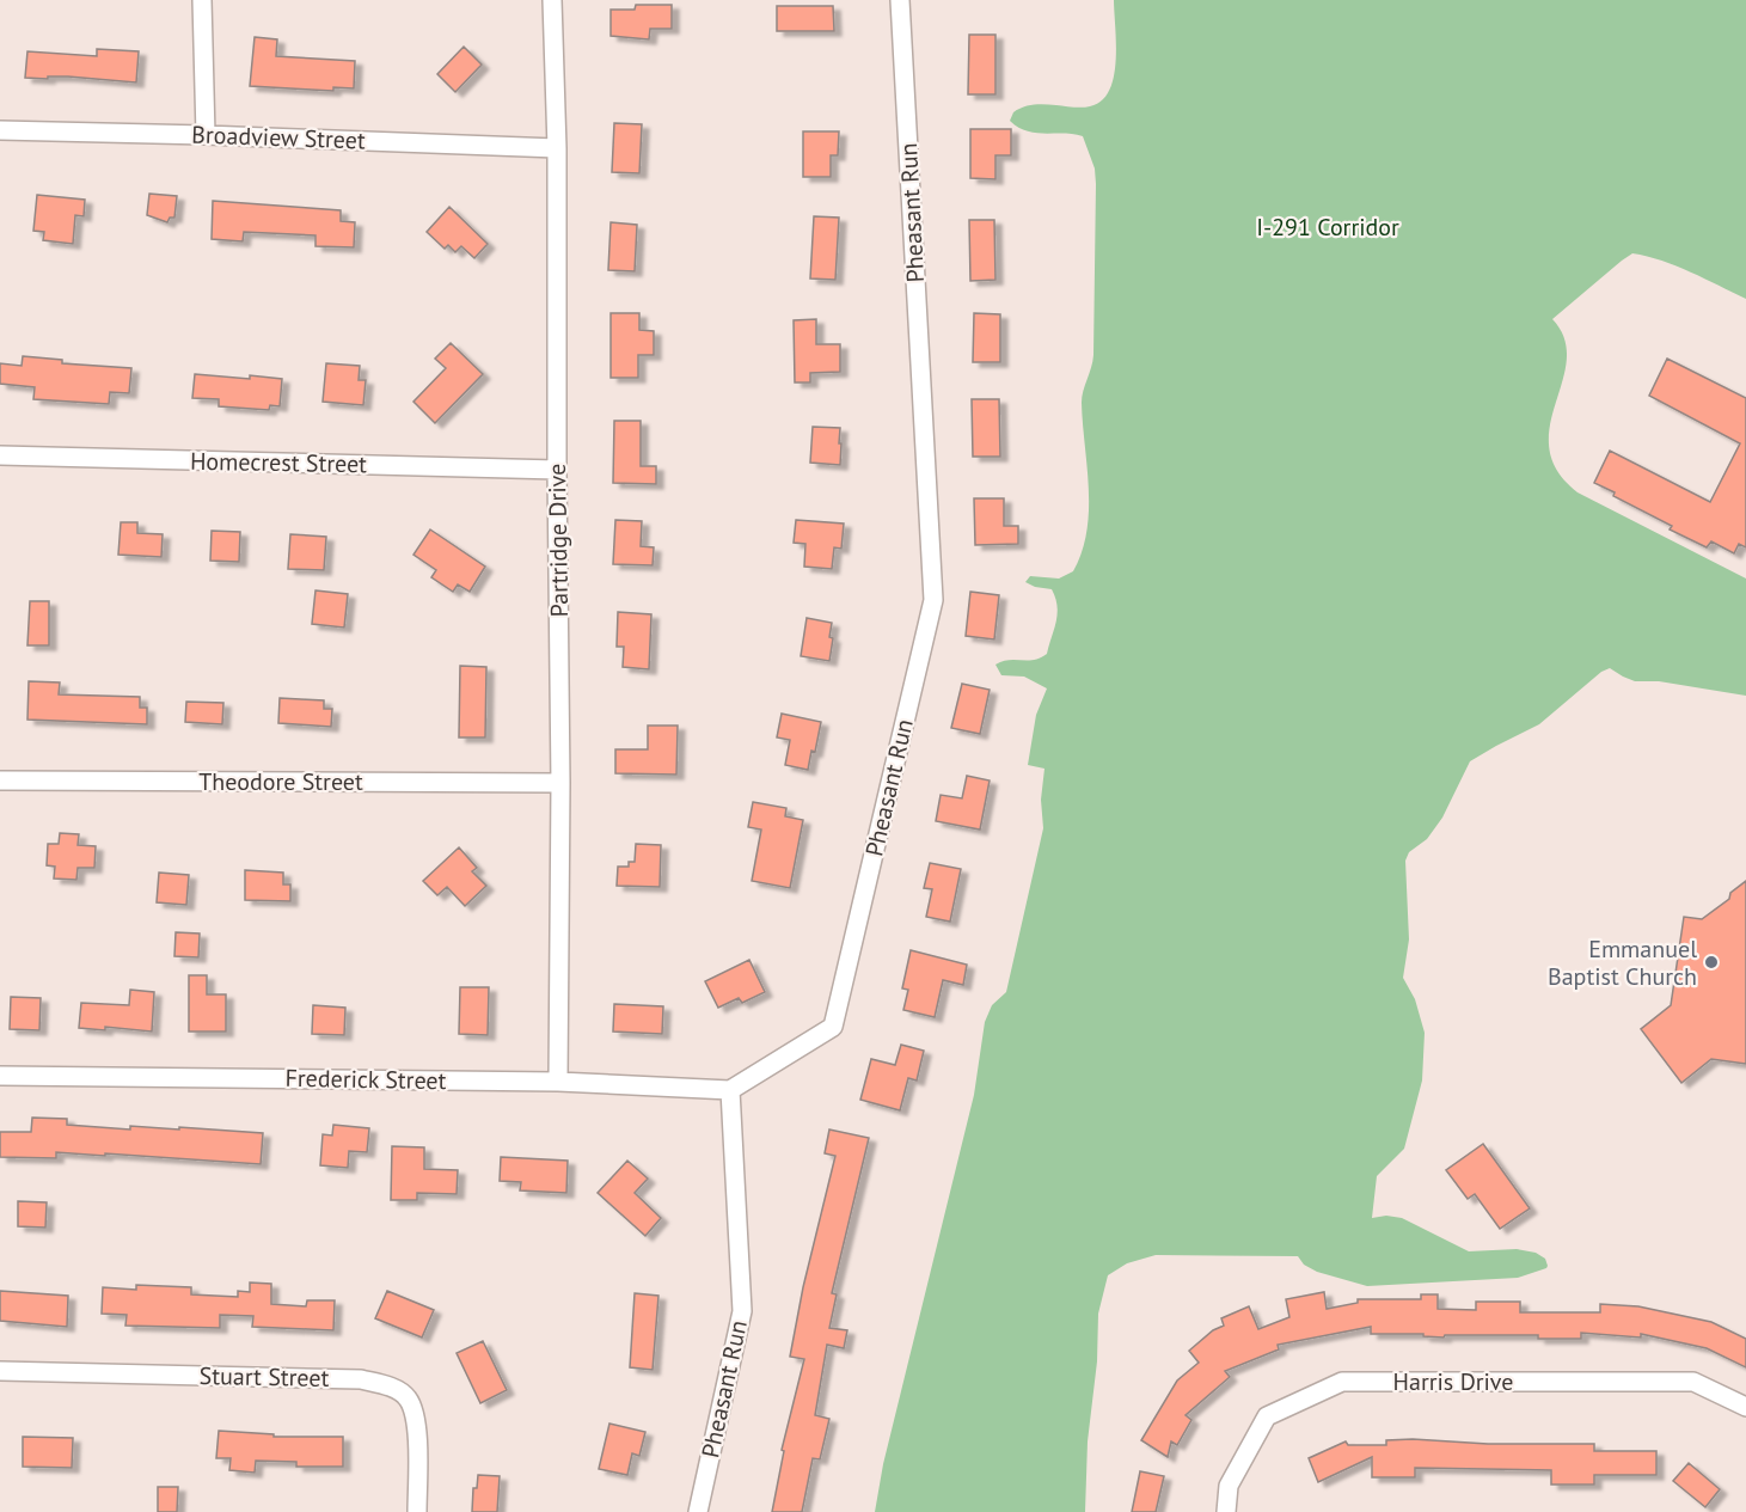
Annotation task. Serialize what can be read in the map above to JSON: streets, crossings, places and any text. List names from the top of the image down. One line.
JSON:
{"streets":{"street":["Broadview Street","Pheasant Run","Homecrest Street","Partridge Drive","Theodore Street","Frederick Street","Stuart Street","Harris Drive"]},"crossings":[["Broadview Street","Partridge Drive"],["Pheasant Run","Frederick Street"],["Homecrest Street","Partridge Drive"],["Partridge Drive","Theodore Street"],["Partridge Drive","Frederick Street"]],"parks":["I-291 Corridor"],"places":["Emmanuel Baptist Church"]}
